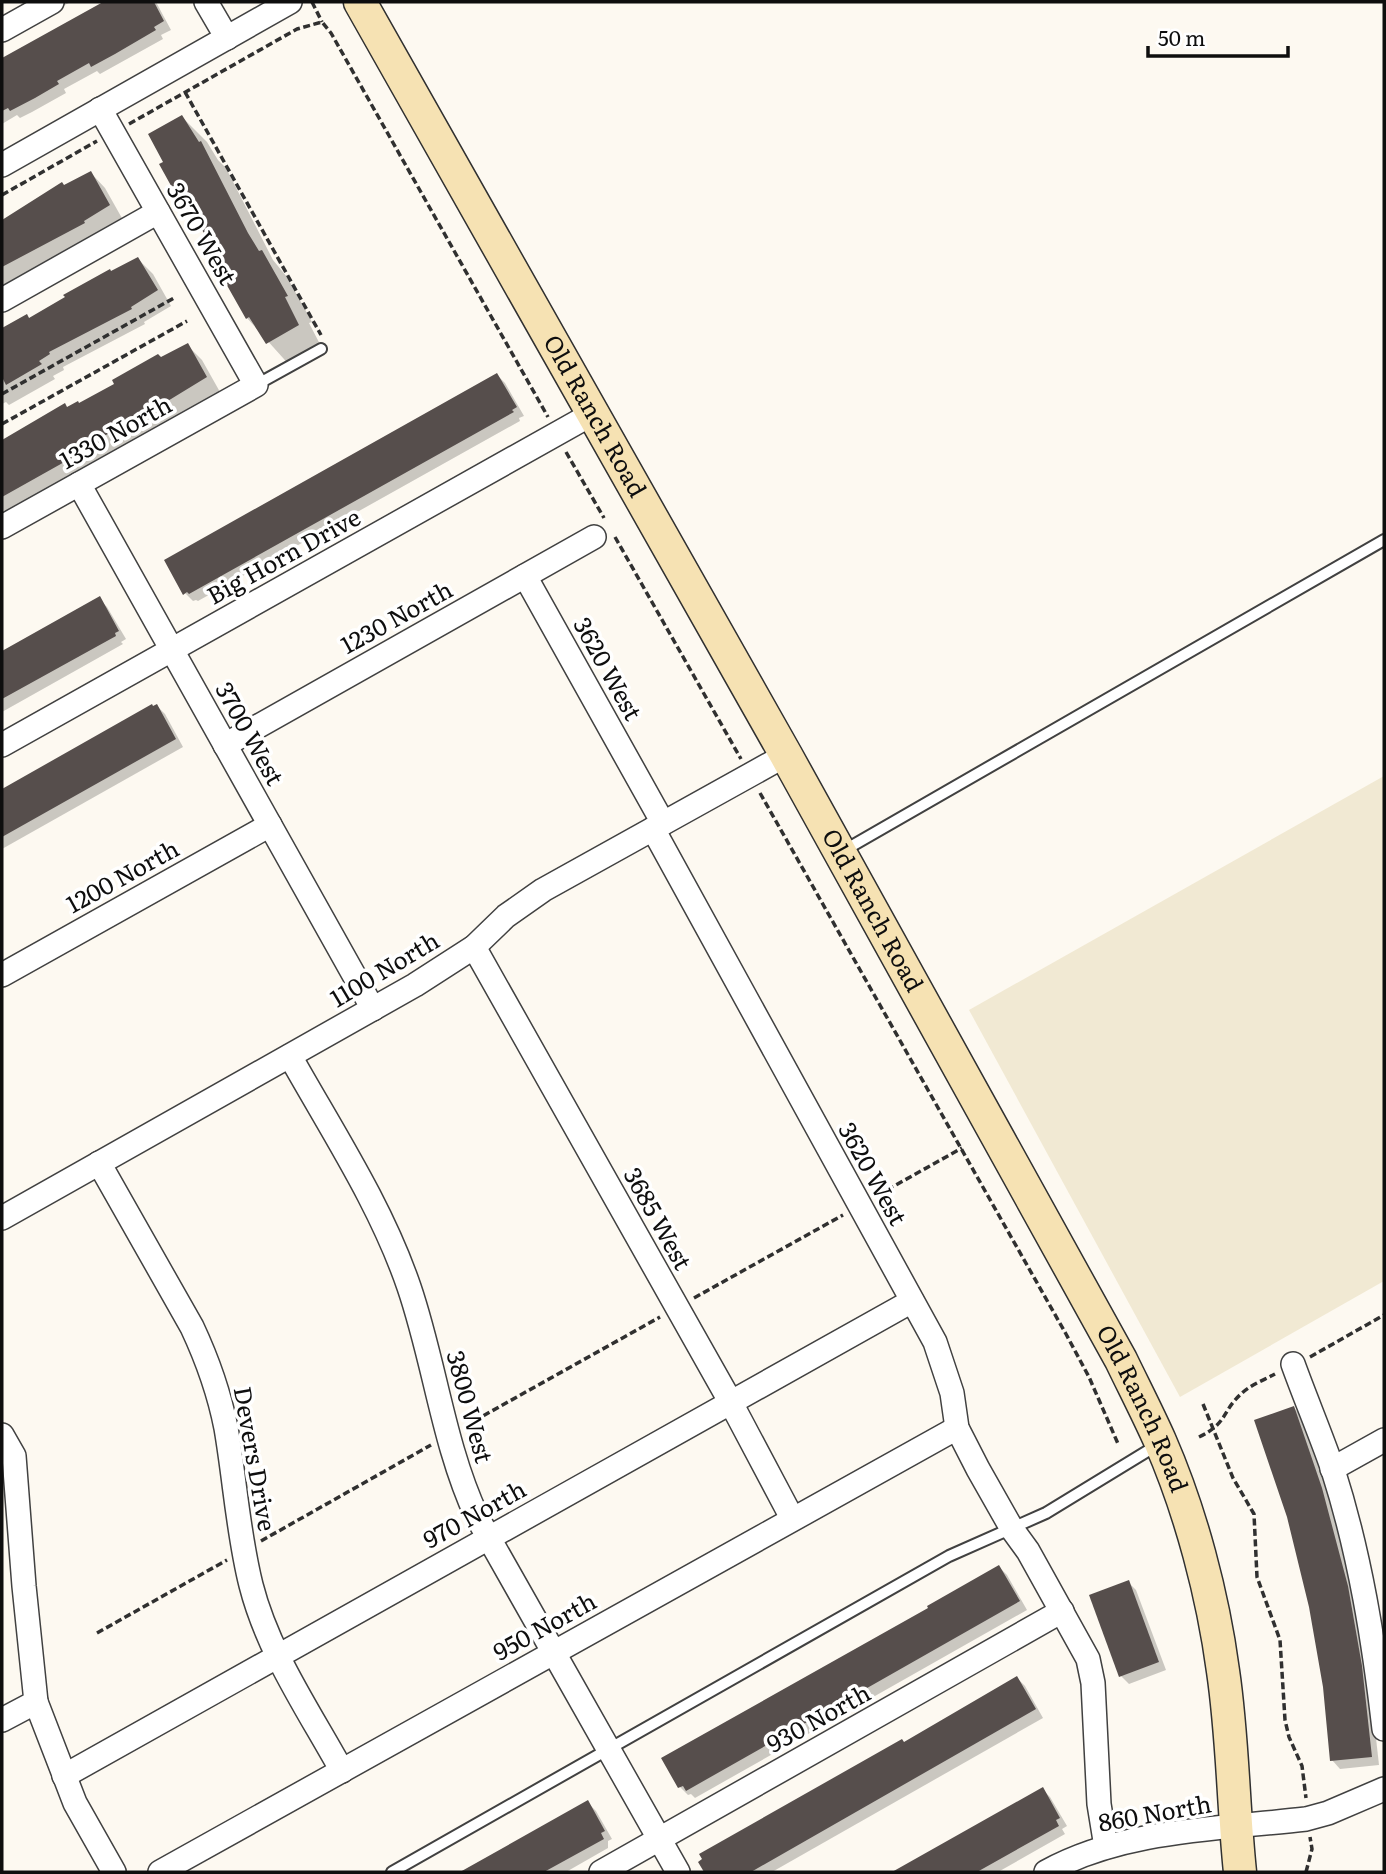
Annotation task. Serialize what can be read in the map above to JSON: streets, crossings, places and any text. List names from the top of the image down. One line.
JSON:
{"streets":{"street":["3670 West","Old Ranch Road","1330 North","Big Horn Drive","1230 North","3620 West","3700 West","1200 North","1100 North","3685 West","3800 West","Devers Drive","970 North","950 North","930 North","860 North"]},"crossings":[["3670 West","1330 North"],["Old Ranch Road","Big Horn Drive"],["Old Ranch Road","1100 North"],["Old Ranch Road","860 North"],["1330 North","3700 West"],["Big Horn Drive","3700 West"],["1230 North","3620 West"],["1230 North","3700 West"],["3620 West","1100 North"],["3620 West","970 North"],["3620 West","950 North"],["3620 West","930 North"],["3620 West","860 North"],["3700 West","1200 North"],["3700 West","1100 North"],["1100 North","3685 West"],["1100 North","3800 West"],["1100 North","Devers Drive"],["3685 West","970 North"],["3685 West","950 North"],["3800 West","970 North"],["3800 West","950 North"],["3800 West","930 North"],["Devers Drive","970 North"],["Devers Drive","950 North"]],"scale_bar":"50 m"}
